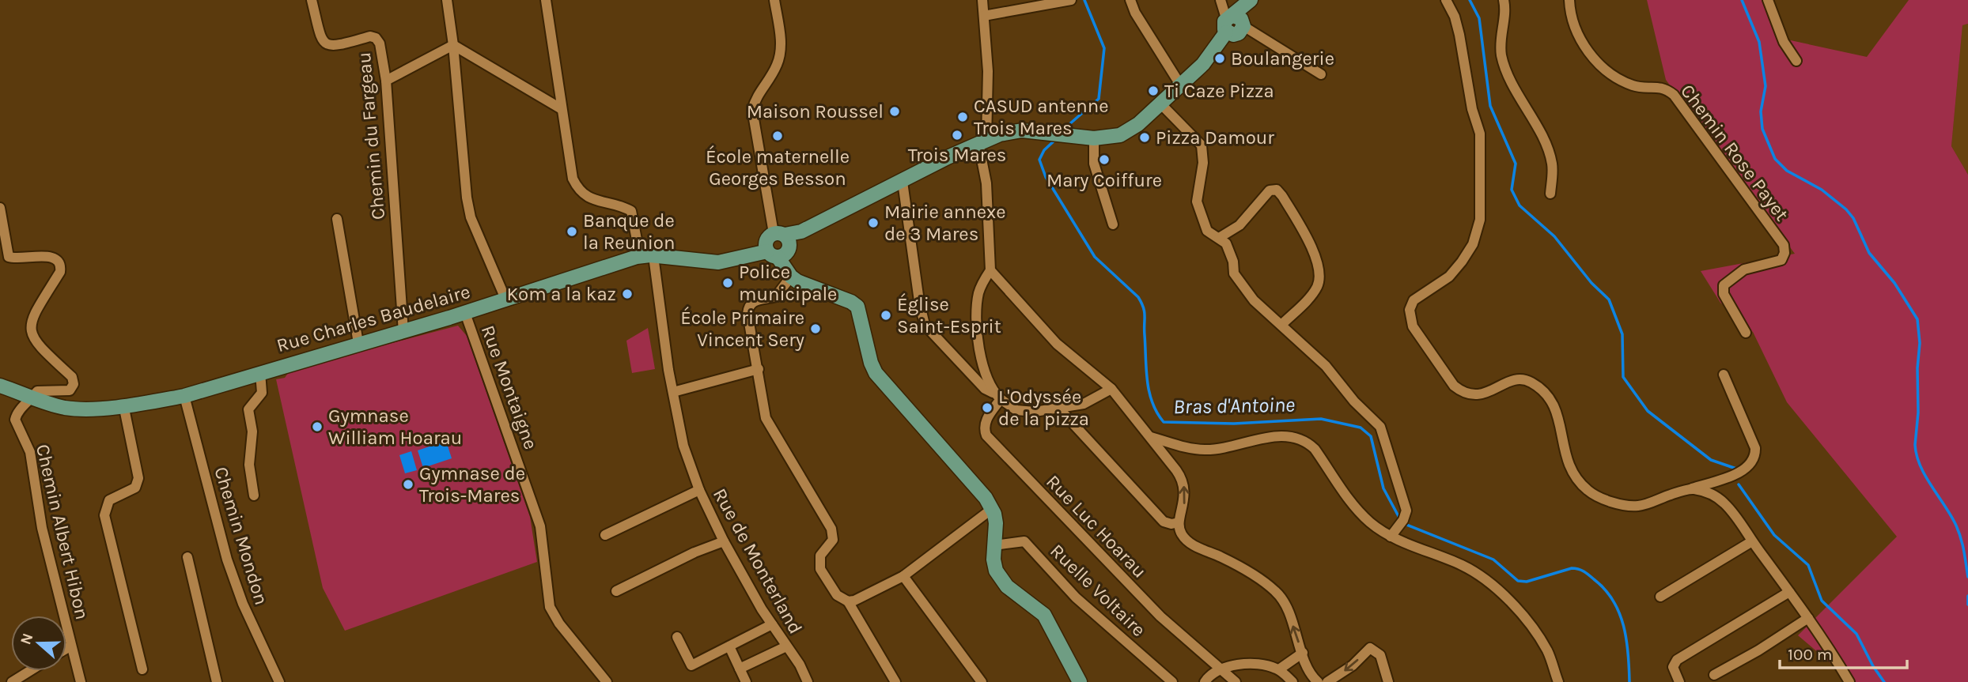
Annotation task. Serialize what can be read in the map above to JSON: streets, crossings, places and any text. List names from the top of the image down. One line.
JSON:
{"streets":{"main road":["Rue Charles Baudelaire"],"street":["Chemin du Fargeau","Chemin Rose Payet","Rue Montaigne","Rue Luc Hoarau","Chemin Albert Hibon","Chemin Mondon","Rue de Monterland","Ruelle Voltaire"]},"crossings":[["Chemin du Fargeau","Rue Charles Baudelaire"],["Rue Charles Baudelaire","Rue Montaigne"],["Rue Charles Baudelaire","Chemin Albert Hibon"],["Rue Charles Baudelaire","Chemin Mondon"],["Rue Charles Baudelaire","Rue de Monterland"]],"water":["Bras d'Antoine"],"places":["Boulangerie","Ti Caze Pizza","Maison Roussel","CASUD antenne Trois Mares","Trois Mares","École maternelle Georges Besson","Pizza Damour","Mary Coiffure","Mairie annexe de 3 Mares","Banque de la Reunion","Police municipale","Kom a la kaz","Église Saint-Esprit","École Primaire Vincent Sery","L'Odyssée de la pizza","Gymnase William Hoarau","Gymnase de Trois-Mares"],"scale_bar":"100 m","north":"left"}
